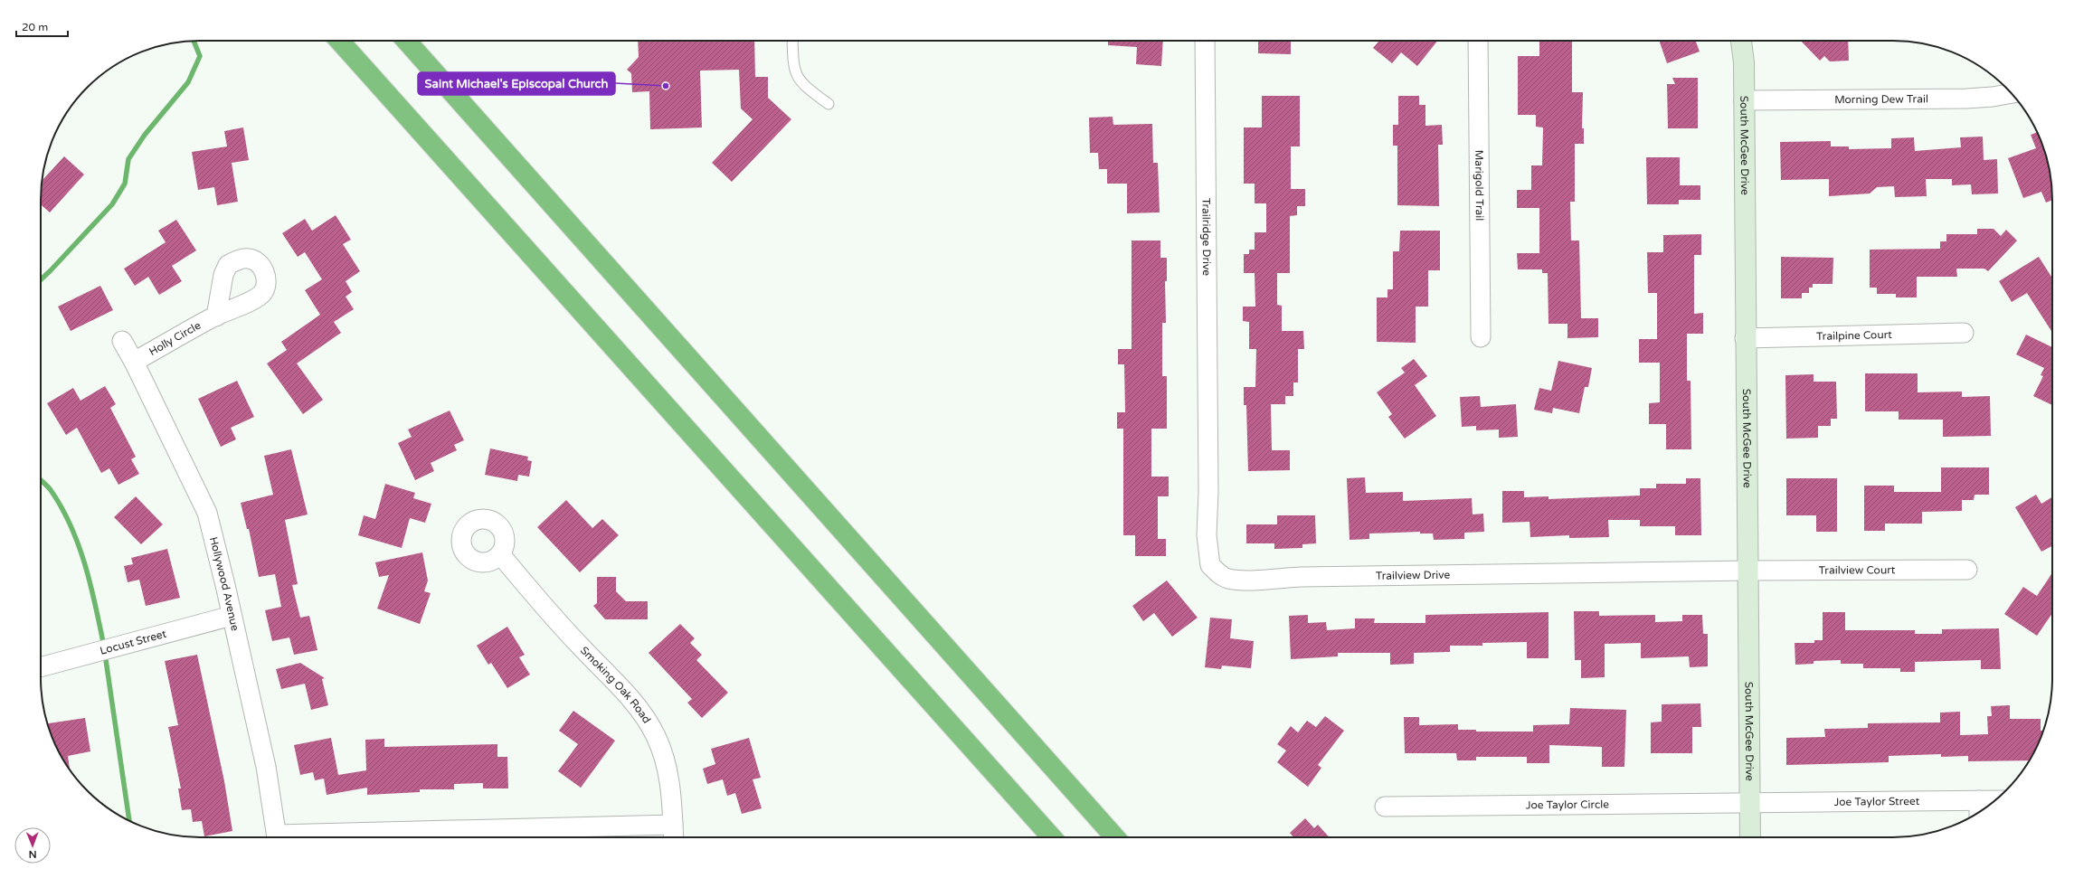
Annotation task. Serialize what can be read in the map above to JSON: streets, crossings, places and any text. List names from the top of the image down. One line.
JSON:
{"streets":{"street":["Morning Dew Trail","South McGee Drive","Marigold Trail","Trailridge Drive","Trailpine Court","Holly Circle","Trailview Court","Trailview Drive","Hollywood Avenue","Locust Street","Smoking Oak Road","Joe Taylor Street","Joe Taylor Circle"]},"crossings":[["Morning Dew Trail","South McGee Drive"],["South McGee Drive","Trailpine Court"],["South McGee Drive","Trailview Court"],["South McGee Drive","Trailview Drive"],["South McGee Drive","Joe Taylor Street"],["South McGee Drive","Joe Taylor Circle"],["Trailridge Drive","Trailview Drive"],["Holly Circle","Hollywood Avenue"],["Trailview Court","Trailview Drive"],["Hollywood Avenue","Locust Street"],["Joe Taylor Street","Joe Taylor Circle"]],"places":["Saint Michael's Episcopal Church"],"scale_bar":"20 m","north":"bottom"}
